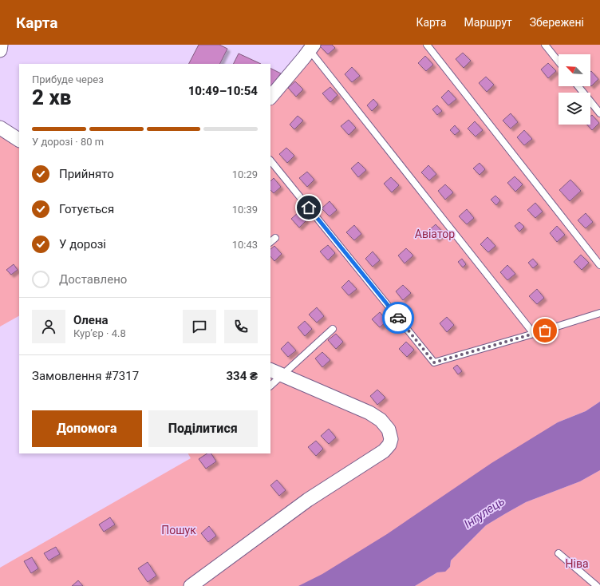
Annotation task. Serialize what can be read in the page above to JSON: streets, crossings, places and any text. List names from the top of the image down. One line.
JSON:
{"water":["Інгулець"],"parks":["Авіатор","Пошук","Ніва"],"north":"top left","page":{"header":"Карта","nav":["Карта","Маршрут","Збережені"],"heading":["2 хв","Прибуде через","10:49–10:54"],"panel":["Олена","Кур’єр · 4.8","Замовлення #7317","334 ₴"],"bar":"У дорозі · 80 m","list":[["Прийнято","10:29"],["Готується","10:39"],["У дорозі","10:43"],"Доставлено"],"buttons":["Допомога","Поділитися"]}}
